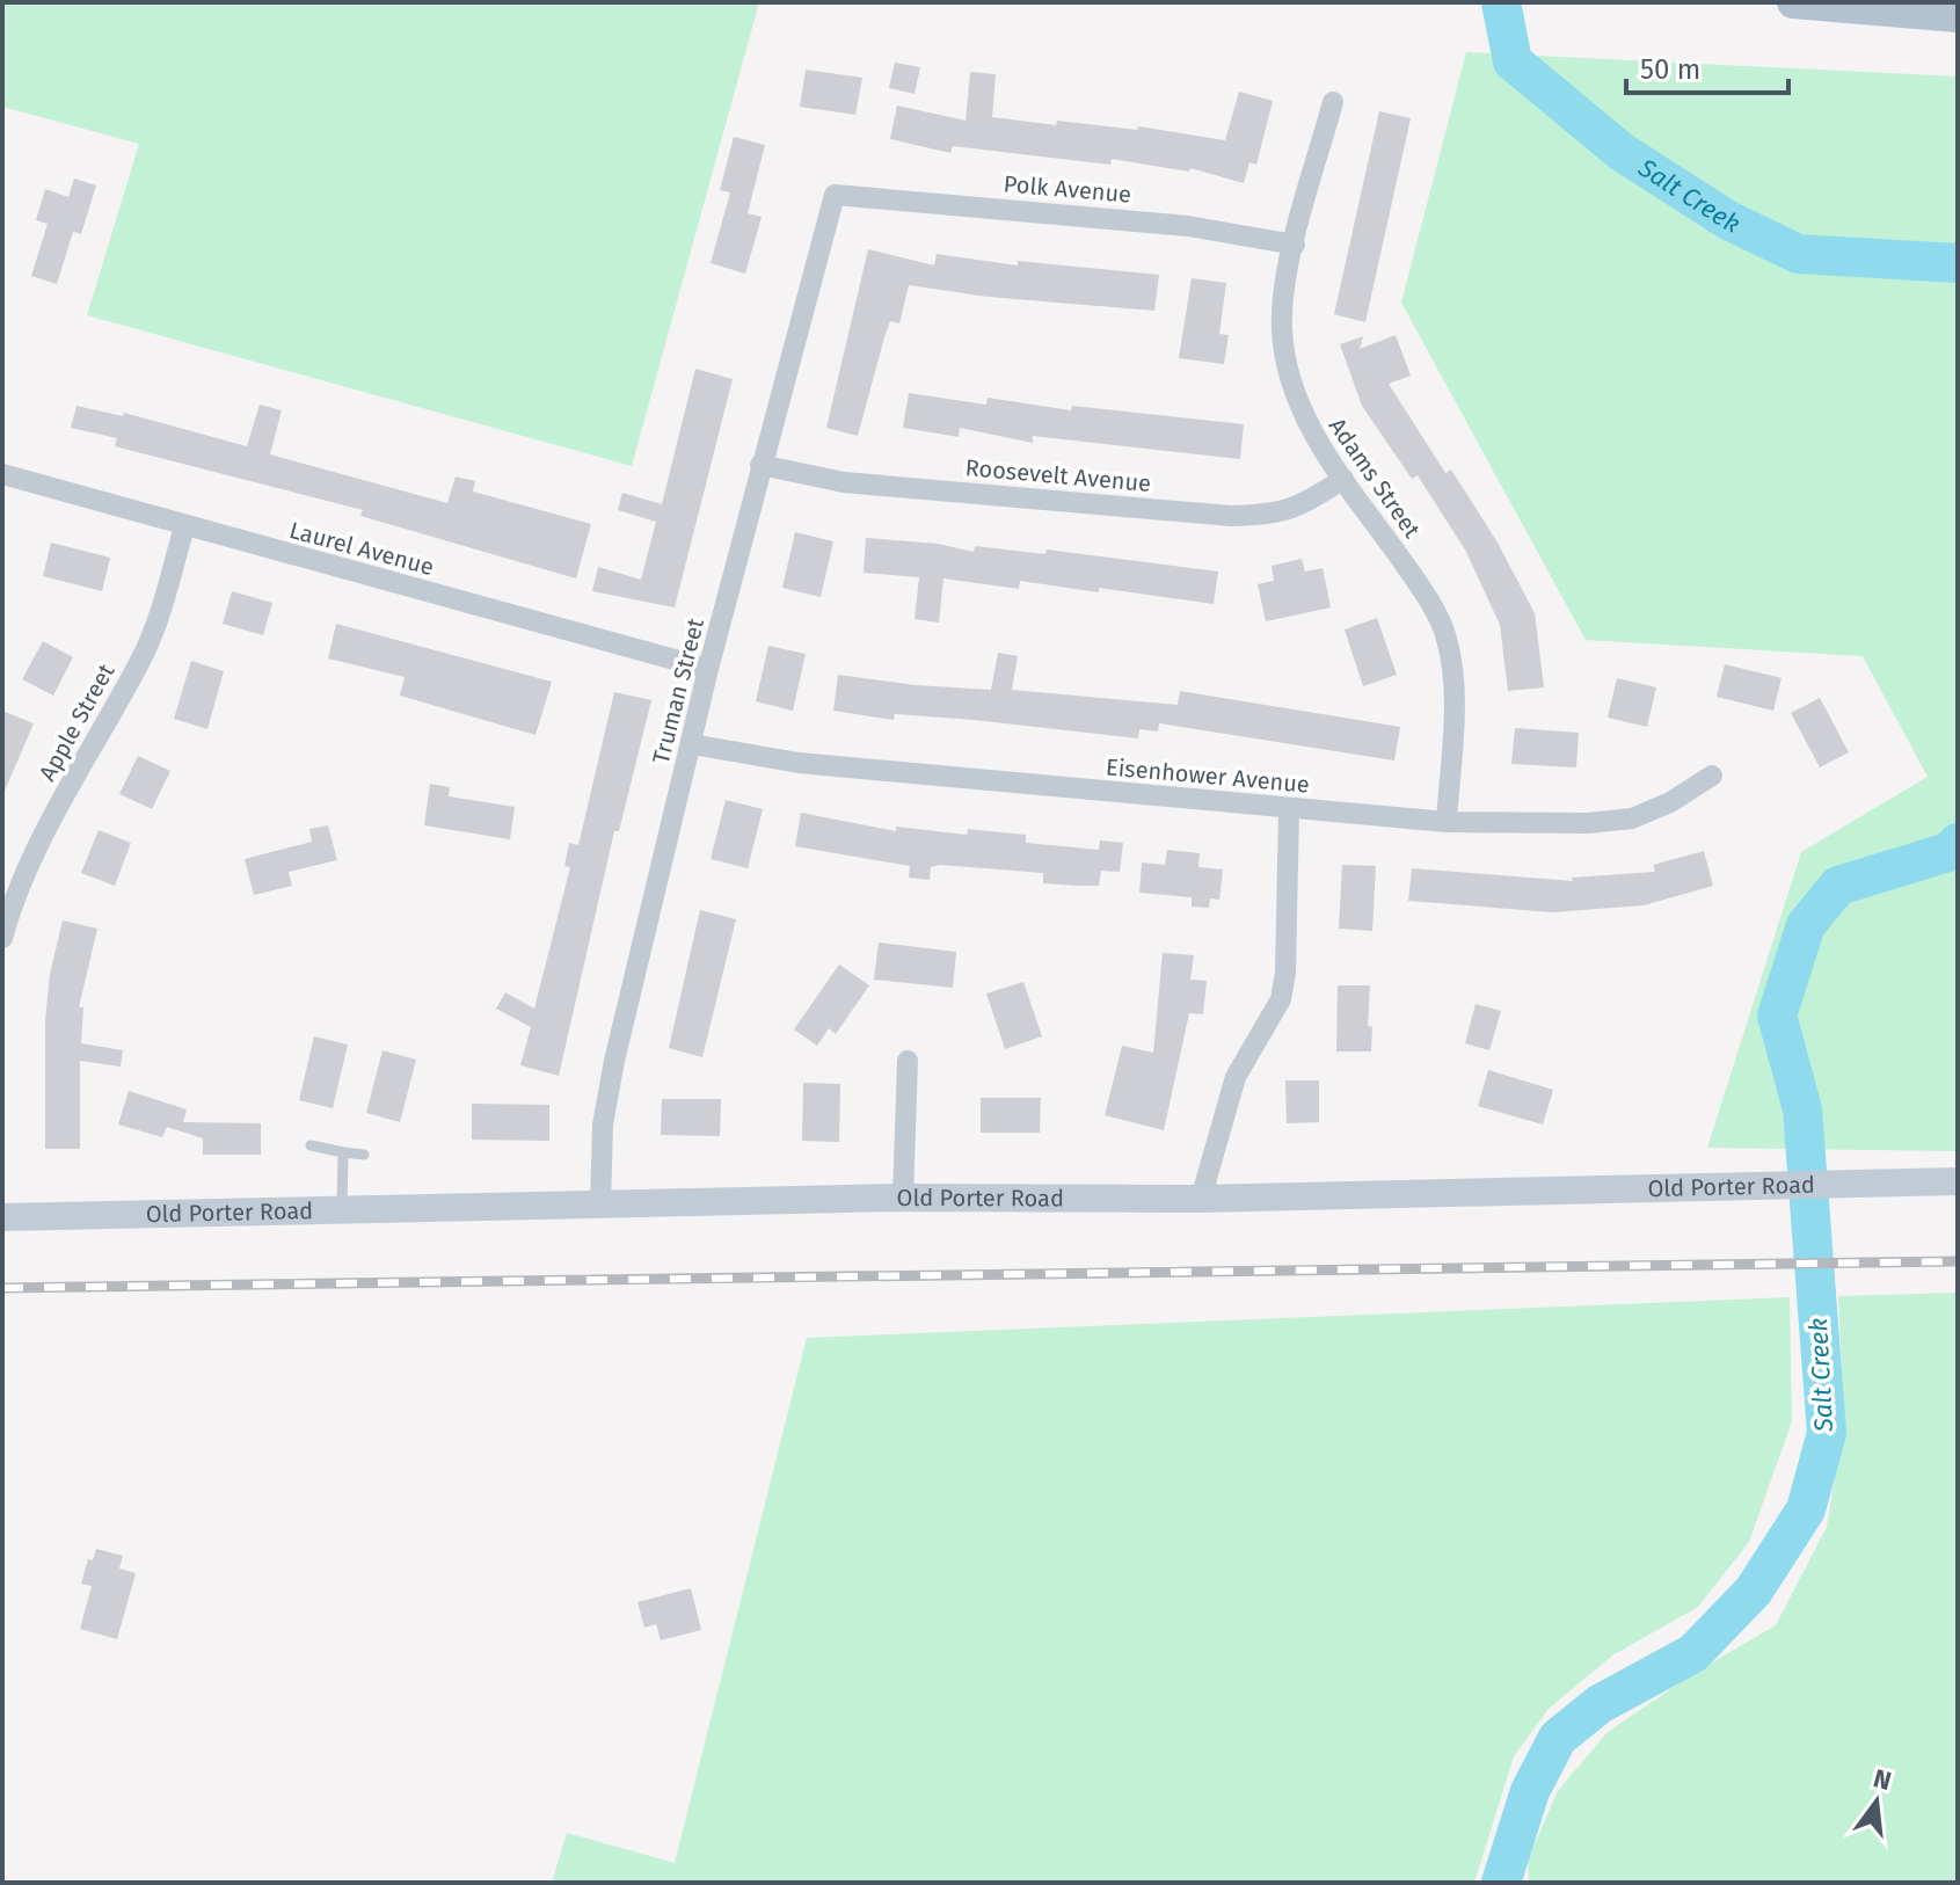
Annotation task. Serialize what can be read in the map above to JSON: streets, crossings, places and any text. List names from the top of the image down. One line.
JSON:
{"streets":{"street":["Polk Avenue","Roosevelt Avenue","Adams Street","Laurel Avenue","Truman Street","Apple Street","Eisenhower Avenue","Old Porter Road"]},"crossings":[["Polk Avenue","Adams Street"],["Polk Avenue","Truman Street"],["Roosevelt Avenue","Adams Street"],["Roosevelt Avenue","Truman Street"],["Adams Street","Eisenhower Avenue"],["Laurel Avenue","Truman Street"],["Laurel Avenue","Apple Street"],["Truman Street","Eisenhower Avenue"],["Truman Street","Old Porter Road"]],"water":["Salt Creek"],"scale_bar":"50 m","north":"top"}
